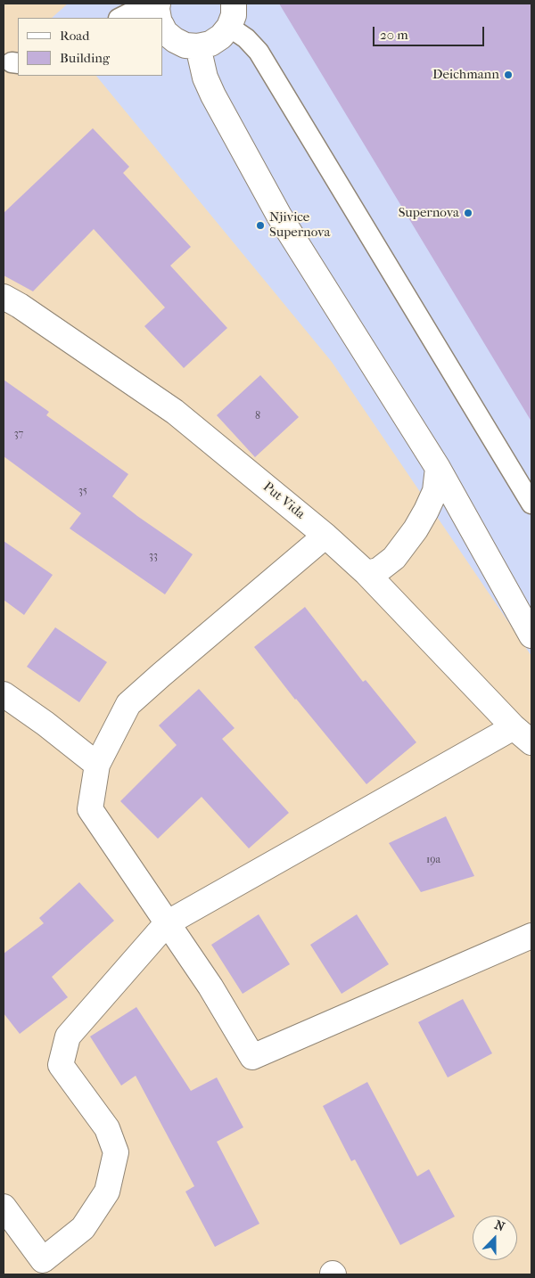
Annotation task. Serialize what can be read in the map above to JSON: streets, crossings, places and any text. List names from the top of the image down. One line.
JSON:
{"streets":{"street":["Put Vida"]},"places":["Deichmann","Supernova","Njivice Supernova"],"house_numbers":["8","37","35","33","19a"],"legend":["Road","Building"],"scale_bar":"20 m","north":"top"}
